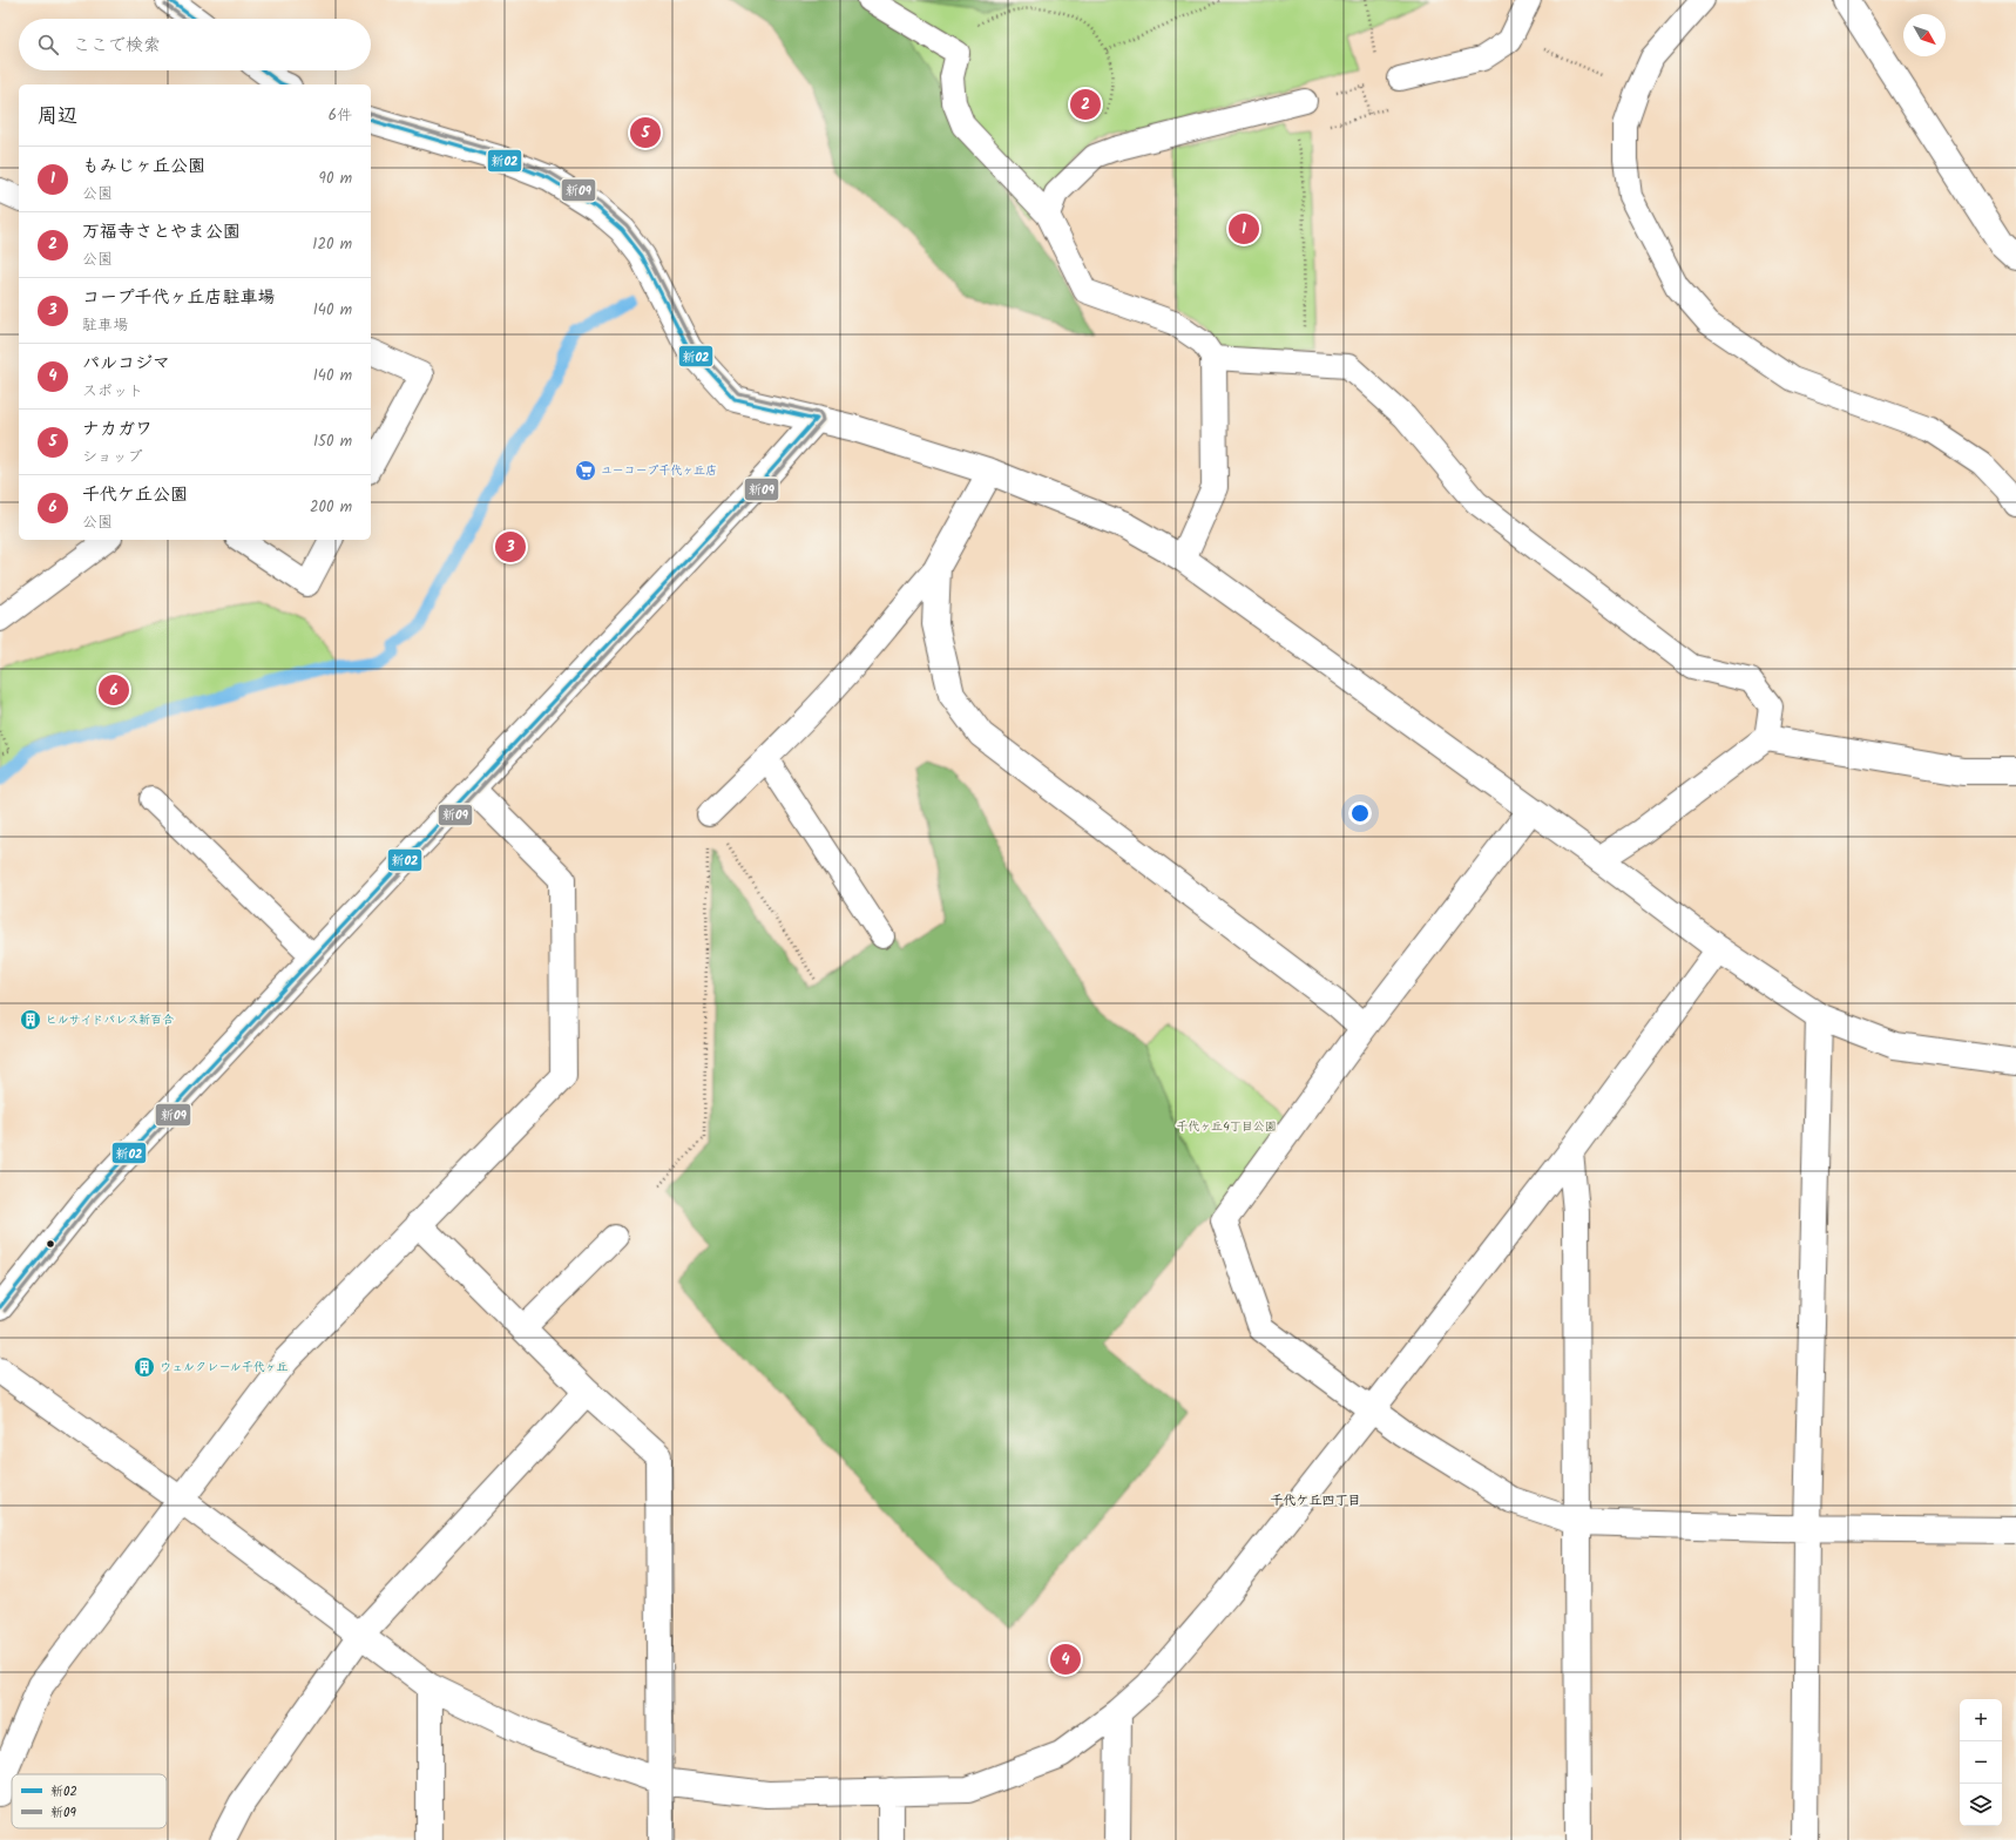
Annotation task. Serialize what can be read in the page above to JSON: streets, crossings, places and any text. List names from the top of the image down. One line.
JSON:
{"districts":["千代ケ丘四丁目"],"parks":["千代ヶ丘4丁目公園"],"places":{"supermarket":["ユーコープ千代ヶ丘店"],"building":["ヒルサイドパレス新百合","ウェルクレール千代ヶ丘"]},"lines":["transit line 新02","transit line 新09"],"legend":["新02","新09"],"north":"bottom right","page":{"search":"ここで検索","heading":["周辺","6件"],"pins":["2","5","1","3","6","4"],"list":[{"mark":"1","name":"もみじヶ丘公園","note":"公園","value":"90 m"},{"mark":"2","name":"万福寺さとやま公園","note":"公園","value":"120 m"},{"mark":"3","name":"コープ千代ヶ丘店駐車場","note":"駐車場","value":"140 m"},{"mark":"4","name":"パルコジマ","note":"スポット","value":"140 m"},{"mark":"5","name":"ナカガワ","note":"ショップ","value":"150 m"},{"mark":"6","name":"千代ケ丘公園","note":"公園","value":"200 m"}],"map_buttons":["+","−"]}}
